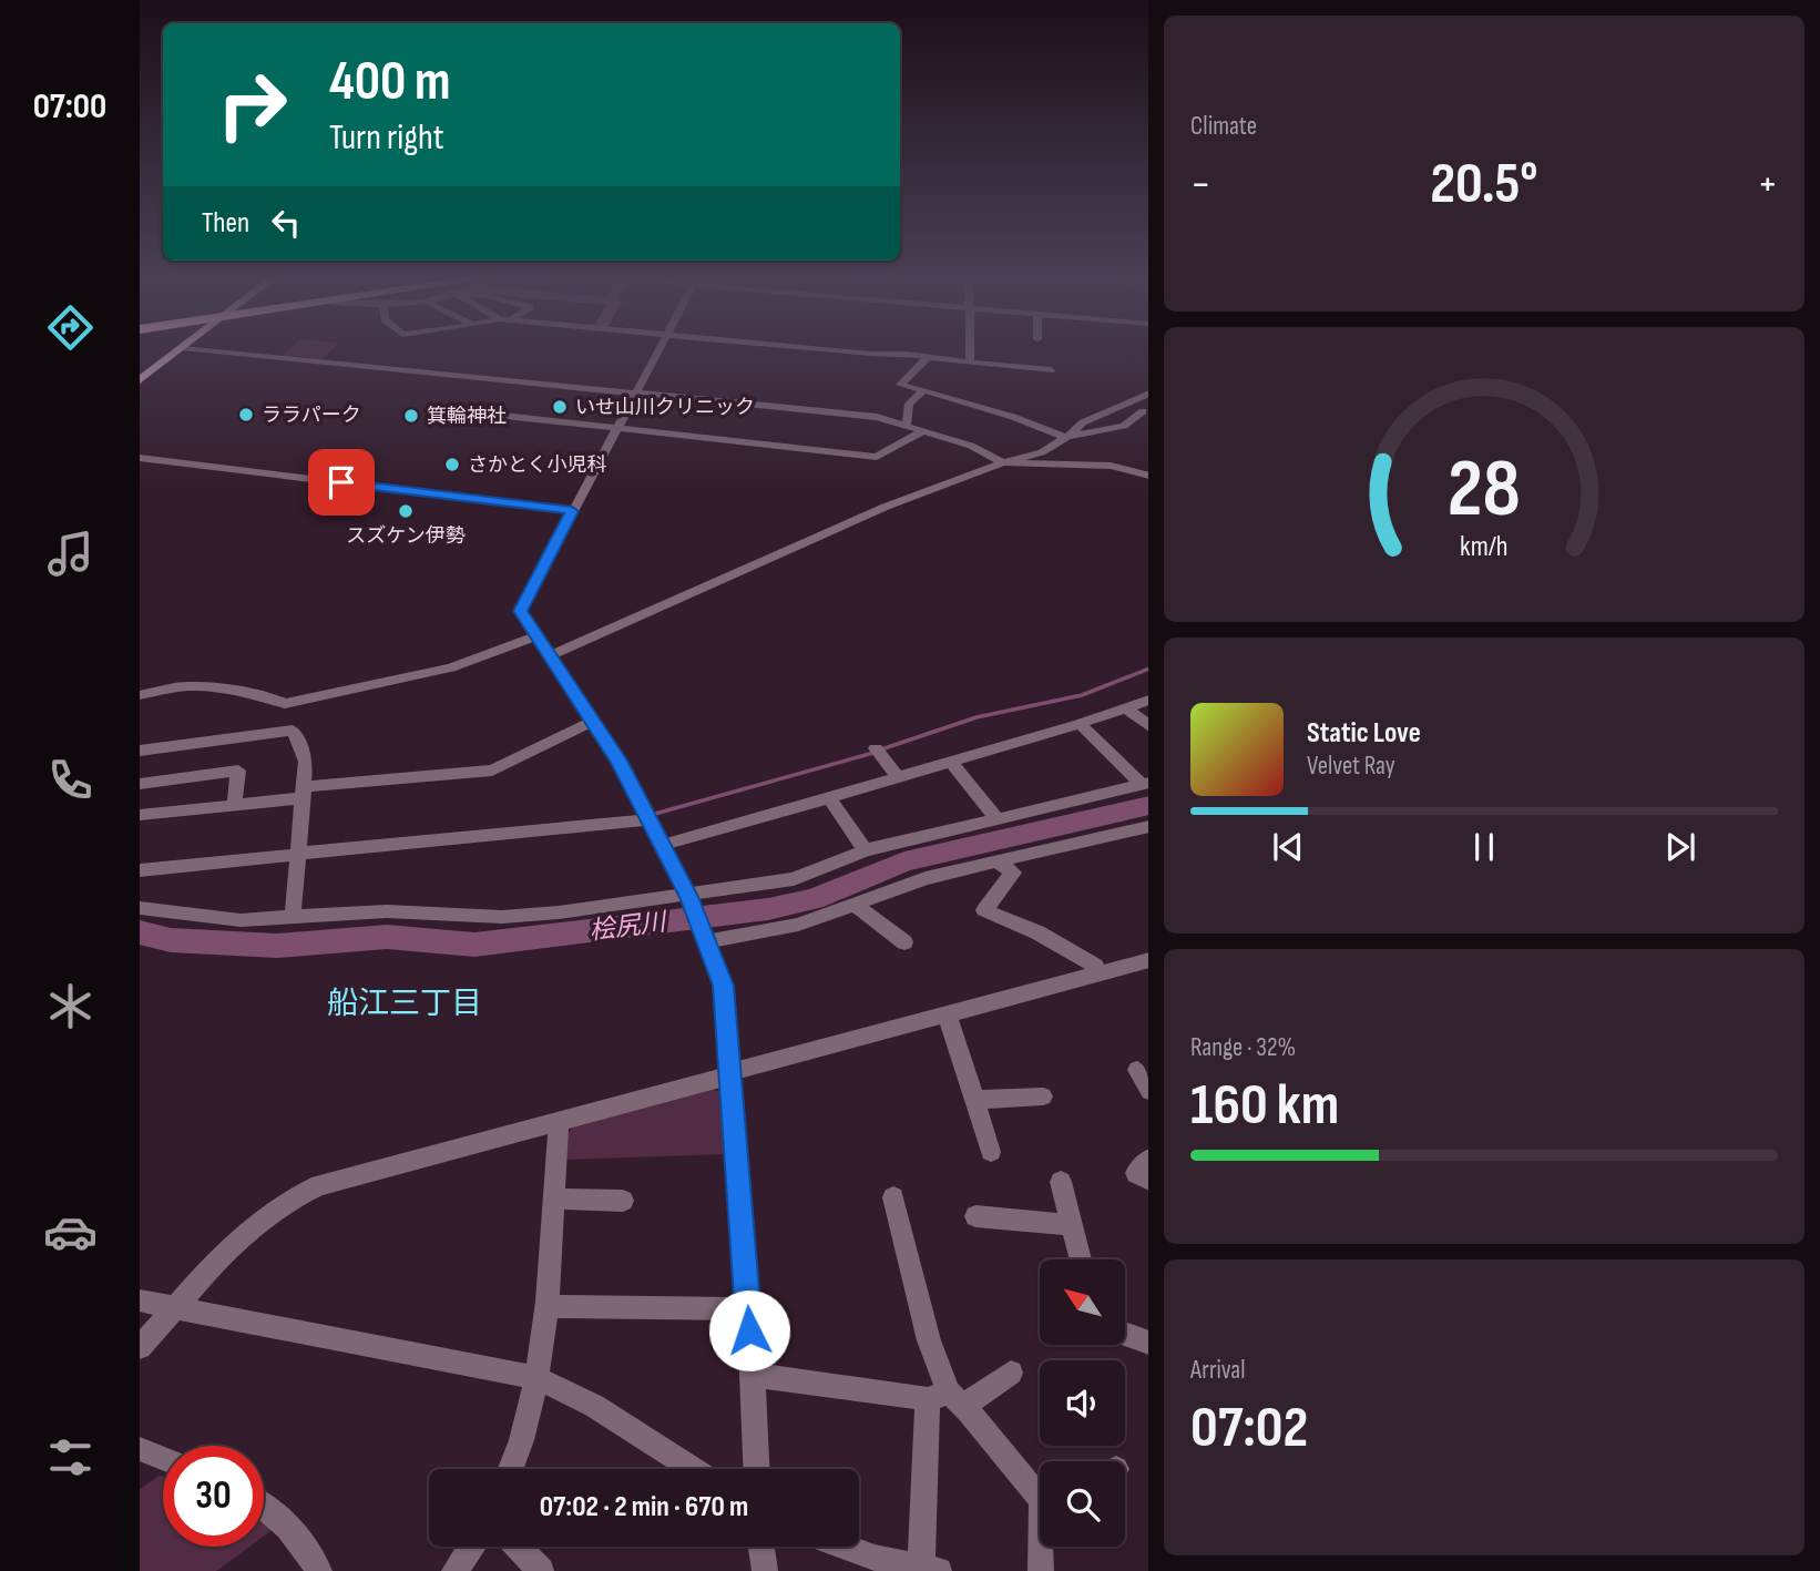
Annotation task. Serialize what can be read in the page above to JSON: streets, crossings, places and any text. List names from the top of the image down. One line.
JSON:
{"districts":["船江三丁目"],"water":["桧尻川"],"places":["いせ山川クリニック","ララパーク","箕輪神社","さかとく小児科","スズケン伊勢"],"north":"top left","page":{"tabs":"07:00","tile":["Climate",["Range · 32%","160 km"],["Arrival","07:02"]],"turn":["400 m","Turn right"],"heat":["−","20.5°","+"],"then":"Then","song":["Static Love","Velvet Ray"],"limit":"30","trip":"07:02 · 2 min · 670 m","gauge":["28","km/h"]}}
